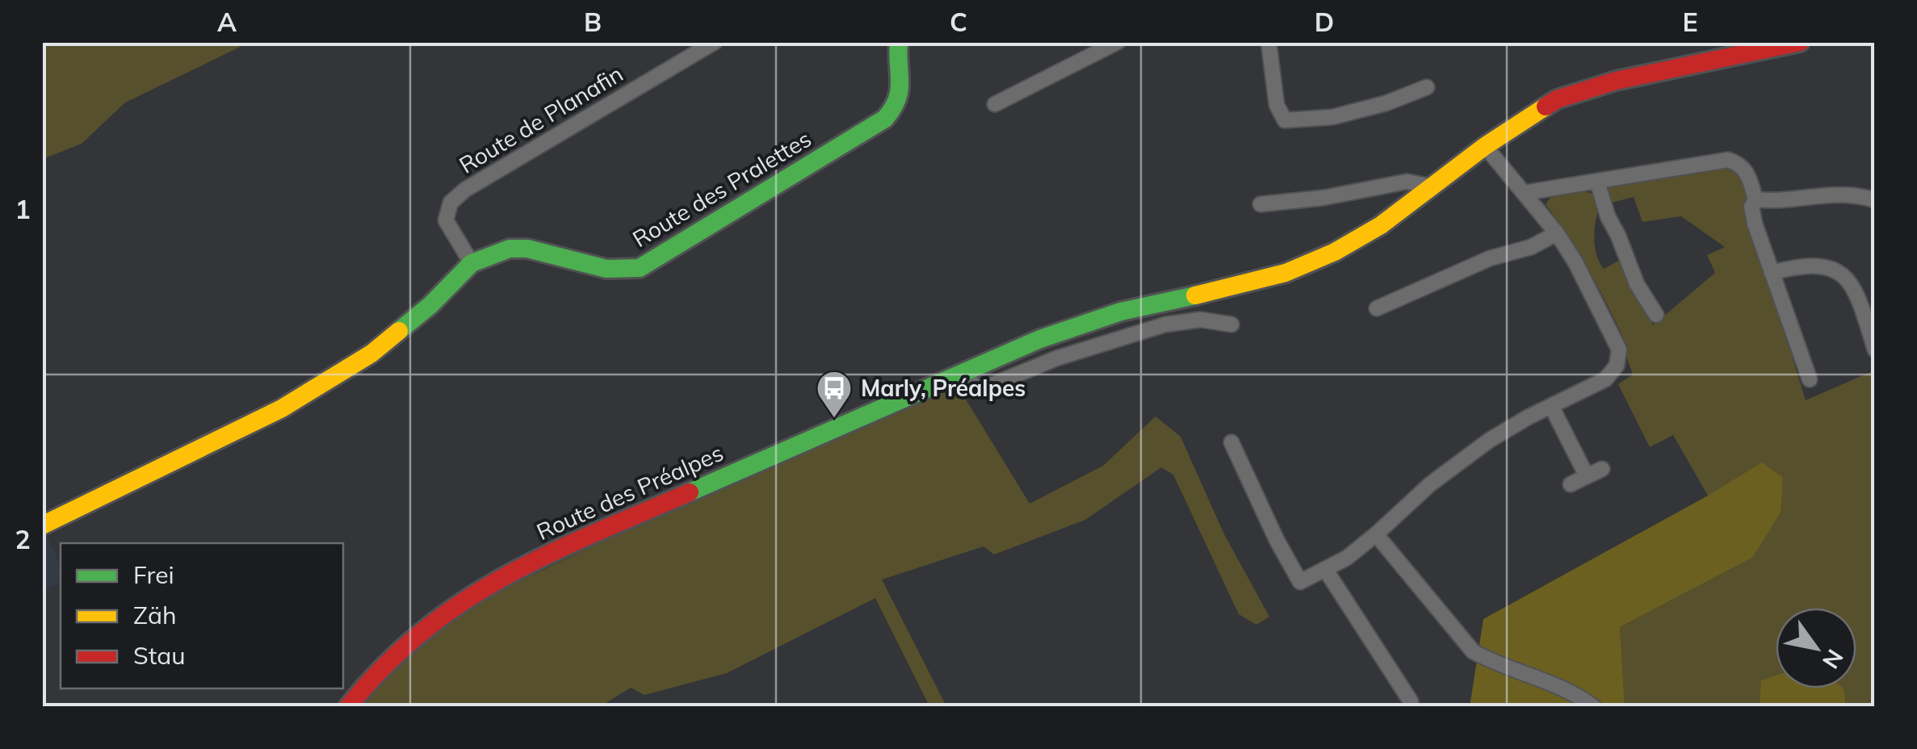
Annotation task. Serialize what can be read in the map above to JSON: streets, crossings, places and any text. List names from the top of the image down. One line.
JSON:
{"streets":{"main road":["Route des Pralettes","Route des Préalpes"],"street":["Route de Planafin"]},"crossings":[["Route de Planafin","Route des Pralettes"]],"places":{"bus stop":["Marly, Préalpes"]},"legend":["Frei","Zäh","Stau"],"north":"bottom right","grid":{"columns":["A","B","C","D","E"],"rows":["1","2"]}}
